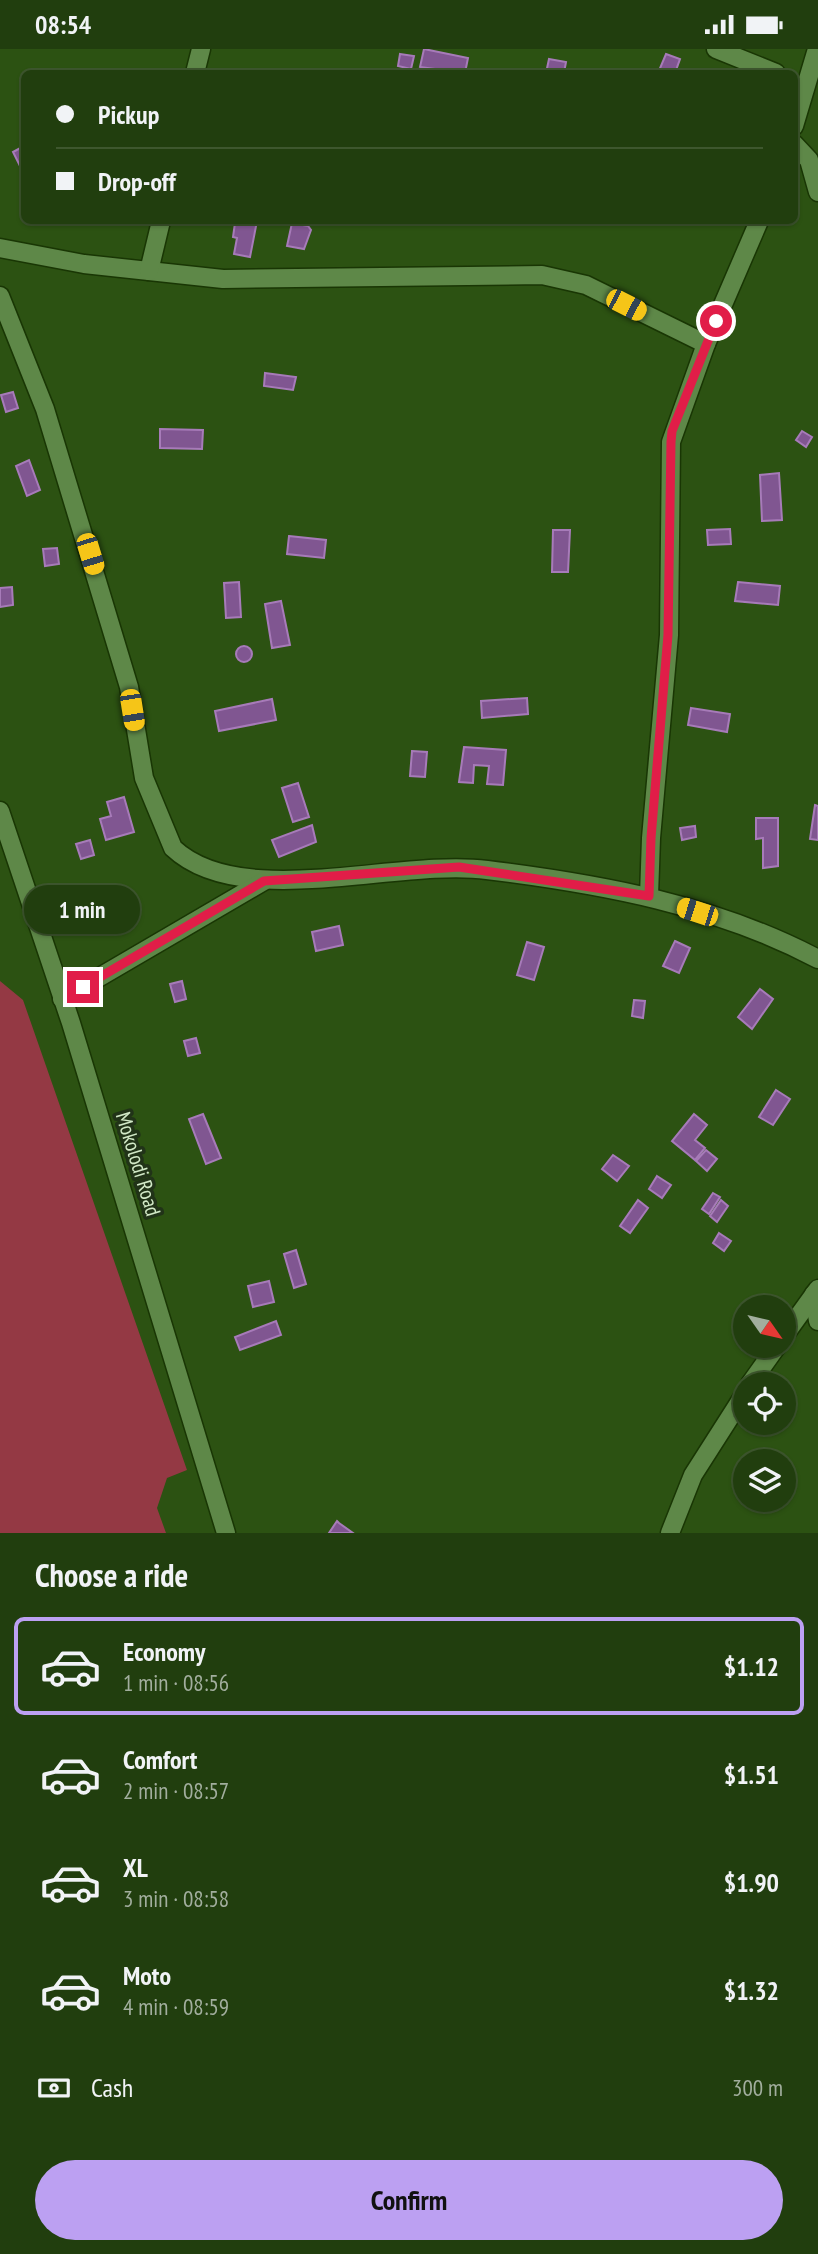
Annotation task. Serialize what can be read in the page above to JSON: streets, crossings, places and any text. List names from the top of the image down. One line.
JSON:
{"streets":{"street":["Mokolodi Road"]},"north":"bottom right","page":{"status":"08:54","banner":["Pickup","Drop-off"],"bubble":"1 min","heading":"Choose a ride","list":[{"name":"Economy","note":"1 min · 08:56","value":"$1.12"},{"name":"Comfort","note":"2 min · 08:57","value":"$1.51"},{"name":"XL","note":"3 min · 08:58","value":"$1.90"},{"name":"Moto","note":"4 min · 08:59","value":"$1.32"}],"pay":["Cash","300 m"],"buttons":"Confirm"}}
